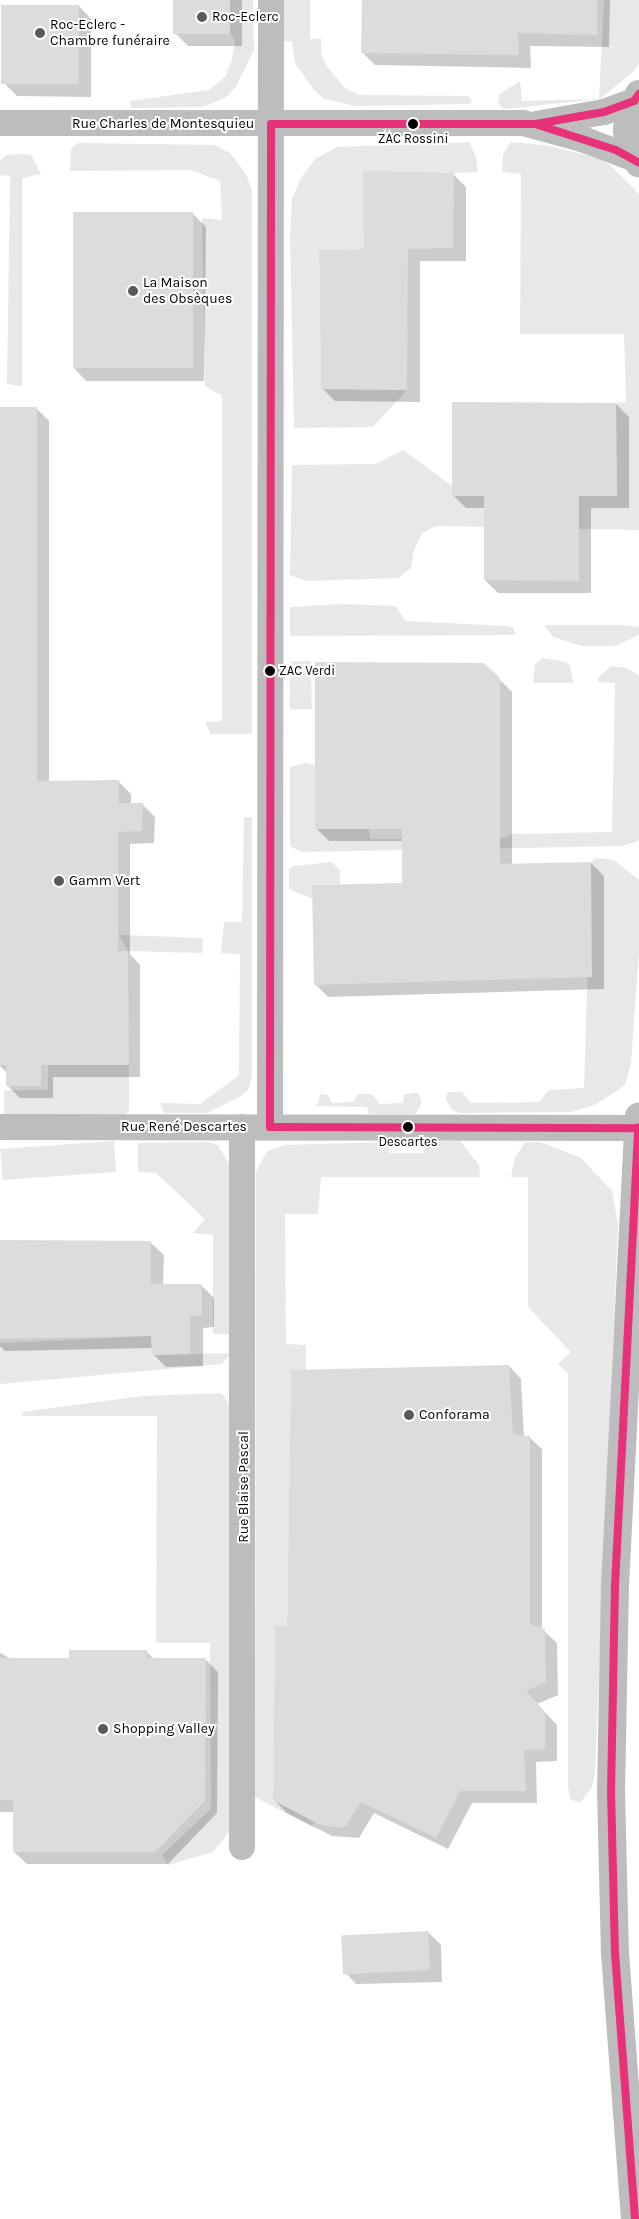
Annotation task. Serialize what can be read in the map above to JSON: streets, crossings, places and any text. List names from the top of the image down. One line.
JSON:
{"streets":{"street":["Rue Charles de Montesquieu","Rue René Descartes","Rue Blaise Pascal"]},"crossings":[["Rue René Descartes","Rue Blaise Pascal"]],"places":["Roc-Eclerc","Roc-Eclerc - Chambre funéraire","ZAC Rossini","La Maison des Obsèques","ZAC Verdi","Gamm Vert","Descartes","Conforama","Shopping Valley"]}
